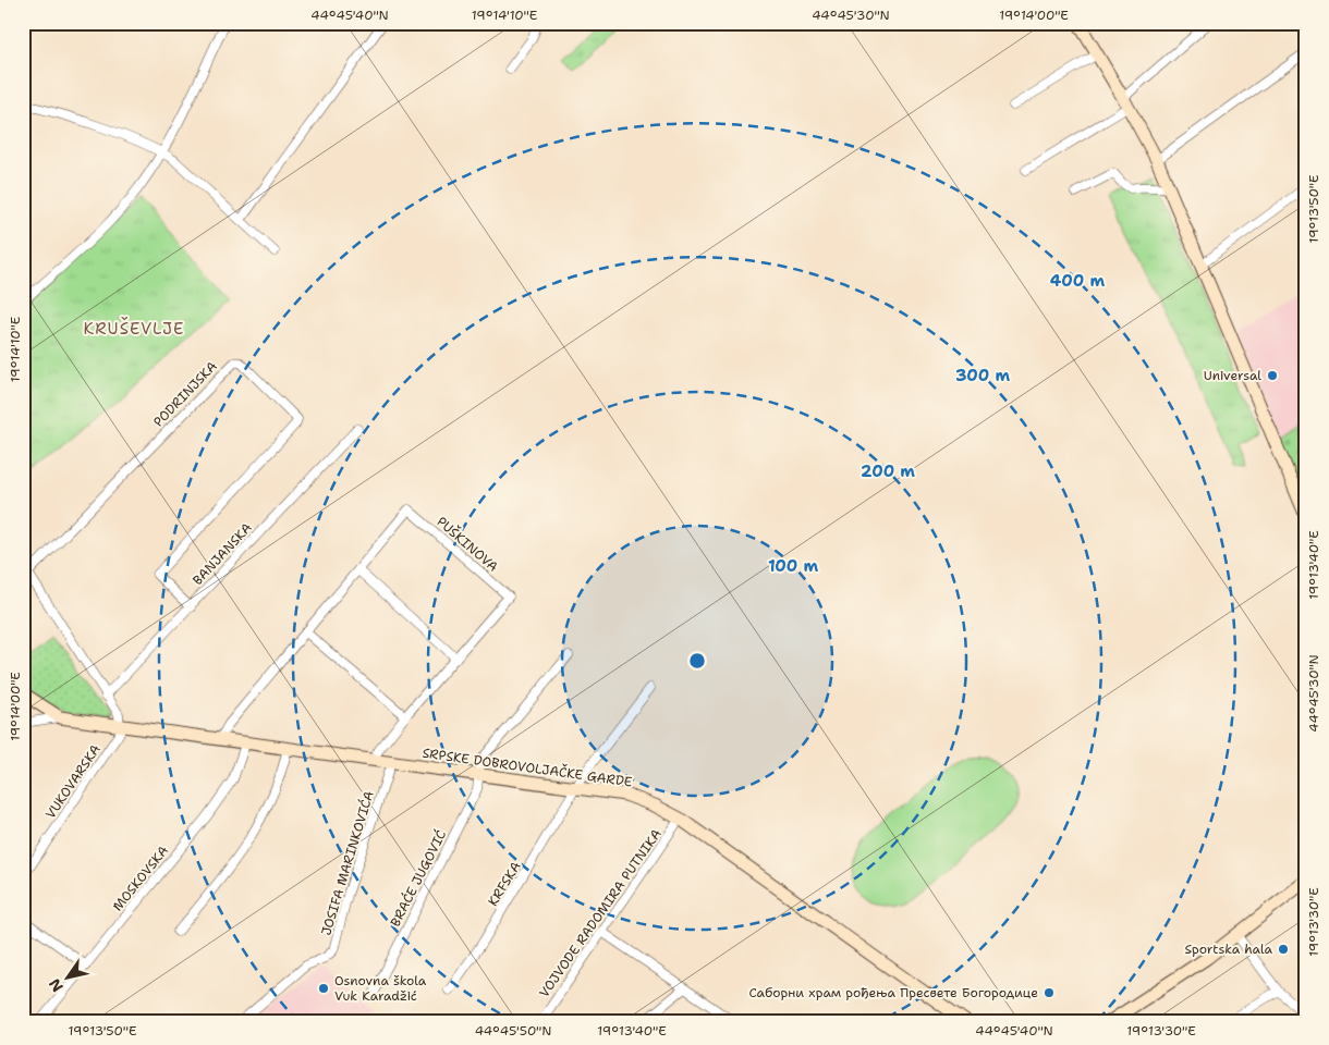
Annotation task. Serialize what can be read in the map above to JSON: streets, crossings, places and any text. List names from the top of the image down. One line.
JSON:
{"streets":{"main road":["SRPSKE DOBROVOLJAČKE GARDE"],"street":["PODRINJSKA","PUŠKINOVA","BANJANSKA","VUKOVARSKA","JOSIFA MARINKOVIĆA","MOSKOVSKA","BRAĆE JUGOVIĆ","KRFSKA","VOJVODE RADOMIRA PUTNIKA"]},"crossings":[["PODRINJSKA","BANJANSKA"],["PODRINJSKA","SRPSKE DOBROVOLJAČKE GARDE"],["PODRINJSKA","VUKOVARSKA"],["PUŠKINOVA","SRPSKE DOBROVOLJAČKE GARDE"],["SRPSKE DOBROVOLJAČKE GARDE","VUKOVARSKA"],["SRPSKE DOBROVOLJAČKE GARDE","JOSIFA MARINKOVIĆA"],["SRPSKE DOBROVOLJAČKE GARDE","MOSKOVSKA"],["SRPSKE DOBROVOLJAČKE GARDE","BRAĆE JUGOVIĆ"],["SRPSKE DOBROVOLJAČKE GARDE","KRFSKA"],["SRPSKE DOBROVOLJAČKE GARDE","VOJVODE RADOMIRA PUTNIKA"]],"districts":["KRUŠEVLJE"],"places":["Universal","Sportska hala","Osnovna škola Vuk Karadžić","Саборни храм рођења Пресвете Богородице"],"north":"bottom left","coordinates":["44°45'40\"N","19°14'10\"E","44°45'30\"N","19°14'00\"E","19°13'50\"E","19°13'40\"E","19°13'30\"E","44°45'50\"N"],"rings":["400 m","300 m","200 m","100 m"]}
